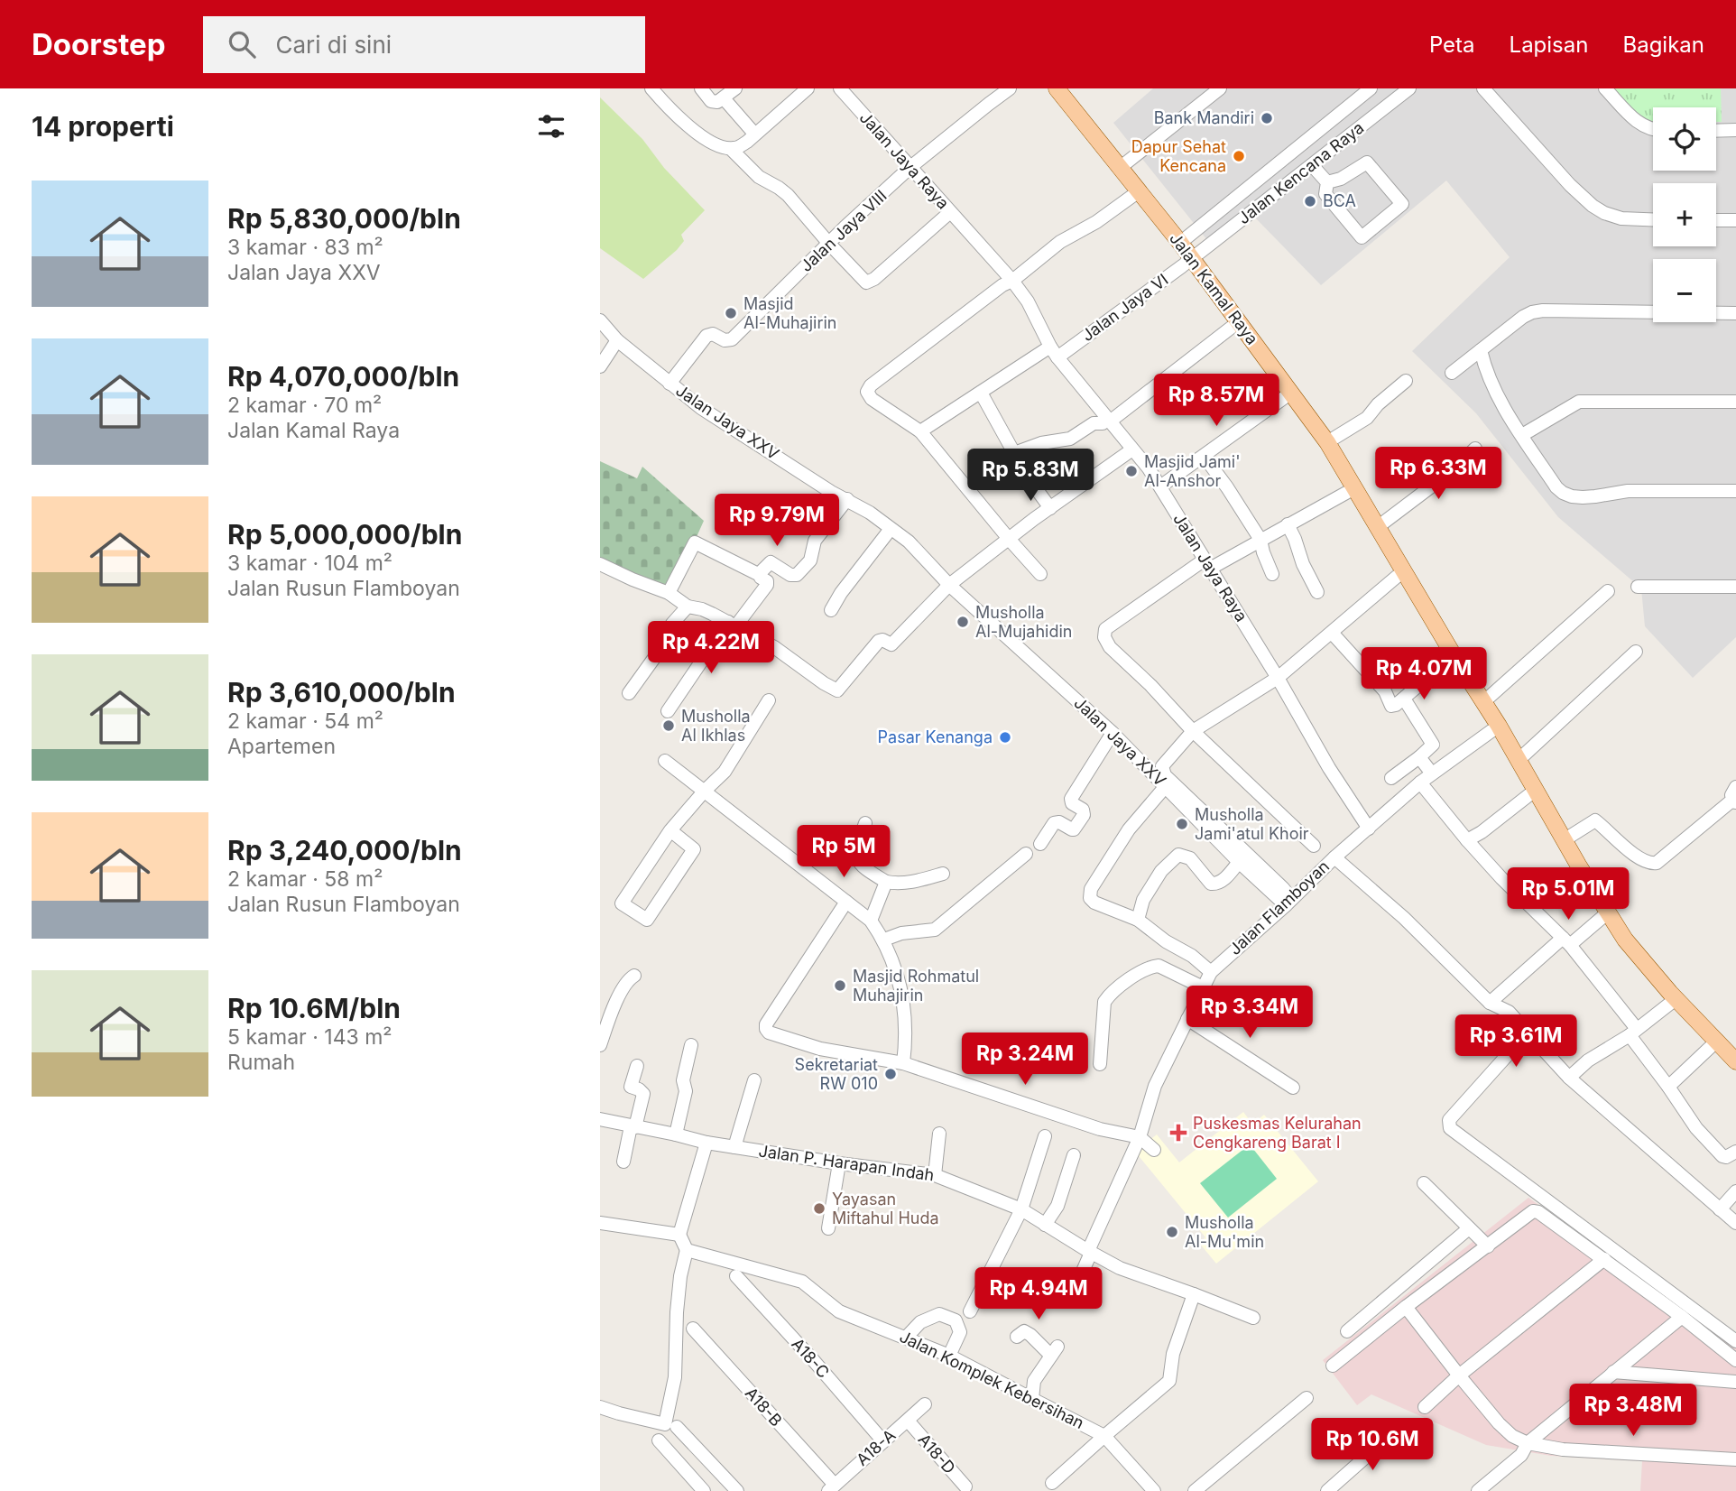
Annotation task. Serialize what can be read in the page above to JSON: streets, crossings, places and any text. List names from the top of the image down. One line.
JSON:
{"streets":{"main road":["Jalan Kamal Raya"],"street":["Jalan Jaya Raya","Jalan Kencana Raya","Jalan Jaya VIII","Jalan Jaya VI","Jalan Jaya XXV","Jalan Flamboyan","Jalan P. Harapan Indah","A18-C","Jalan Komplek Kebersihan","A18-B","A18-A","A18-D"]},"crossings":[["Jalan Jaya Raya","Jalan Jaya VIII"],["Jalan Jaya Raya","Jalan Jaya VI"],["Jalan Jaya Raya","Jalan Flamboyan"],["Jalan Kencana Raya","Jalan Kamal Raya"],["Jalan Kencana Raya","Jalan Jaya VI"],["Jalan Jaya VIII","Jalan Jaya XXV"],["Jalan Kamal Raya","Jalan Jaya VI"],["Jalan Kamal Raya","Jalan Flamboyan"],["Jalan Jaya XXV","Jalan Flamboyan"],["Jalan Flamboyan","Jalan P. Harapan Indah"],["A18-C","A18-A"],["A18-B","A18-A"],["A18-A","A18-D"]],"places":{"other":["Bank Mandiri","Dapur Sehat Kencana","BCA","Masjid Al-Muhajirin","Masjid Jami' Al-Anshor","Musholla Al-Mujahidin","Musholla Al Ikhlas","Pasar Kenanga","Musholla Jami'atul Khoir","Masjid Rohmatul Muhajirin","Sekretariat RW 010","Yayasan Miftahul Huda","Musholla Al-Mu'min"],"health":["Puskesmas Kelurahan Cengkareng Barat I"]},"page":{"header":"Doorstep","search":"Cari di sini","nav":["Peta","Lapisan","Bagikan"],"heading":"14 properti","map_buttons":["+","−"],"list":[{"name":"Rp 5,830,000/bln","note":"3 kamar · 83 m² · Jalan Jaya XXV"},{"name":"Rp 4,070,000/bln","note":"2 kamar · 70 m² · Jalan Kamal Raya"},{"name":"Rp 5,000,000/bln","note":"3 kamar · 104 m² · Jalan Rusun Flamboyan"},{"name":"Rp 3,610,000/bln","note":"2 kamar · 54 m² · Apartemen"},{"name":"Rp 3,240,000/bln","note":"2 kamar · 58 m² · Jalan Rusun Flamboyan"},{"name":"Rp 10.6M/bln","note":"5 kamar · 143 m² · Rumah"}],"price":["Rp 8.57M","Rp 6.33M","Rp 5.83M","Rp 9.79M","Rp 4.22M","Rp 4.07M","Rp 5M","Rp 5.01M","Rp 3.34M","Rp 3.61M","Rp 3.24M","Rp 4.94M","Rp 3.48M","Rp 10.6M"]}}
